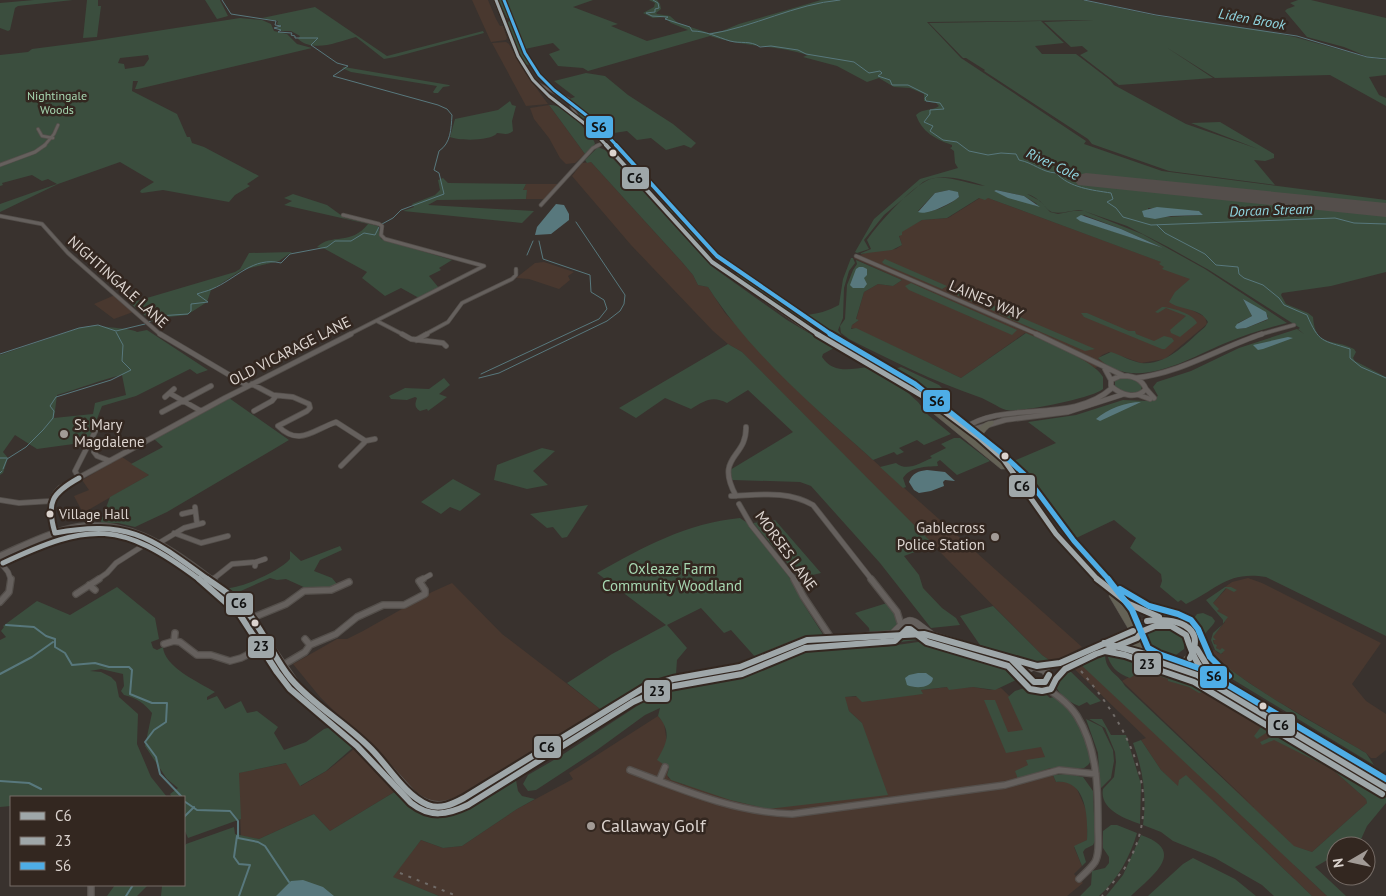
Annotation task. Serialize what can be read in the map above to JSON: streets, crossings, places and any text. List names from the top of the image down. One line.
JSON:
{"streets":{"street":["NIGHTINGALE LANE","LAINES WAY","OLD VICARAGE LANE","MORSES LANE"]},"crossings":[["NIGHTINGALE LANE","OLD VICARAGE LANE"]],"water":["Liden Brook","River Cole","Dorcan Stream"],"parks":["Nightingale Woods","Oxleaze Farm Community Woodland"],"places":["St Mary Magdalene","Village Hall","Gablecross Police Station","Callaway Golf"],"lines":["transit line C6","transit line S6","transit line 23"],"legend":["C6","23","S6"],"north":"left"}
